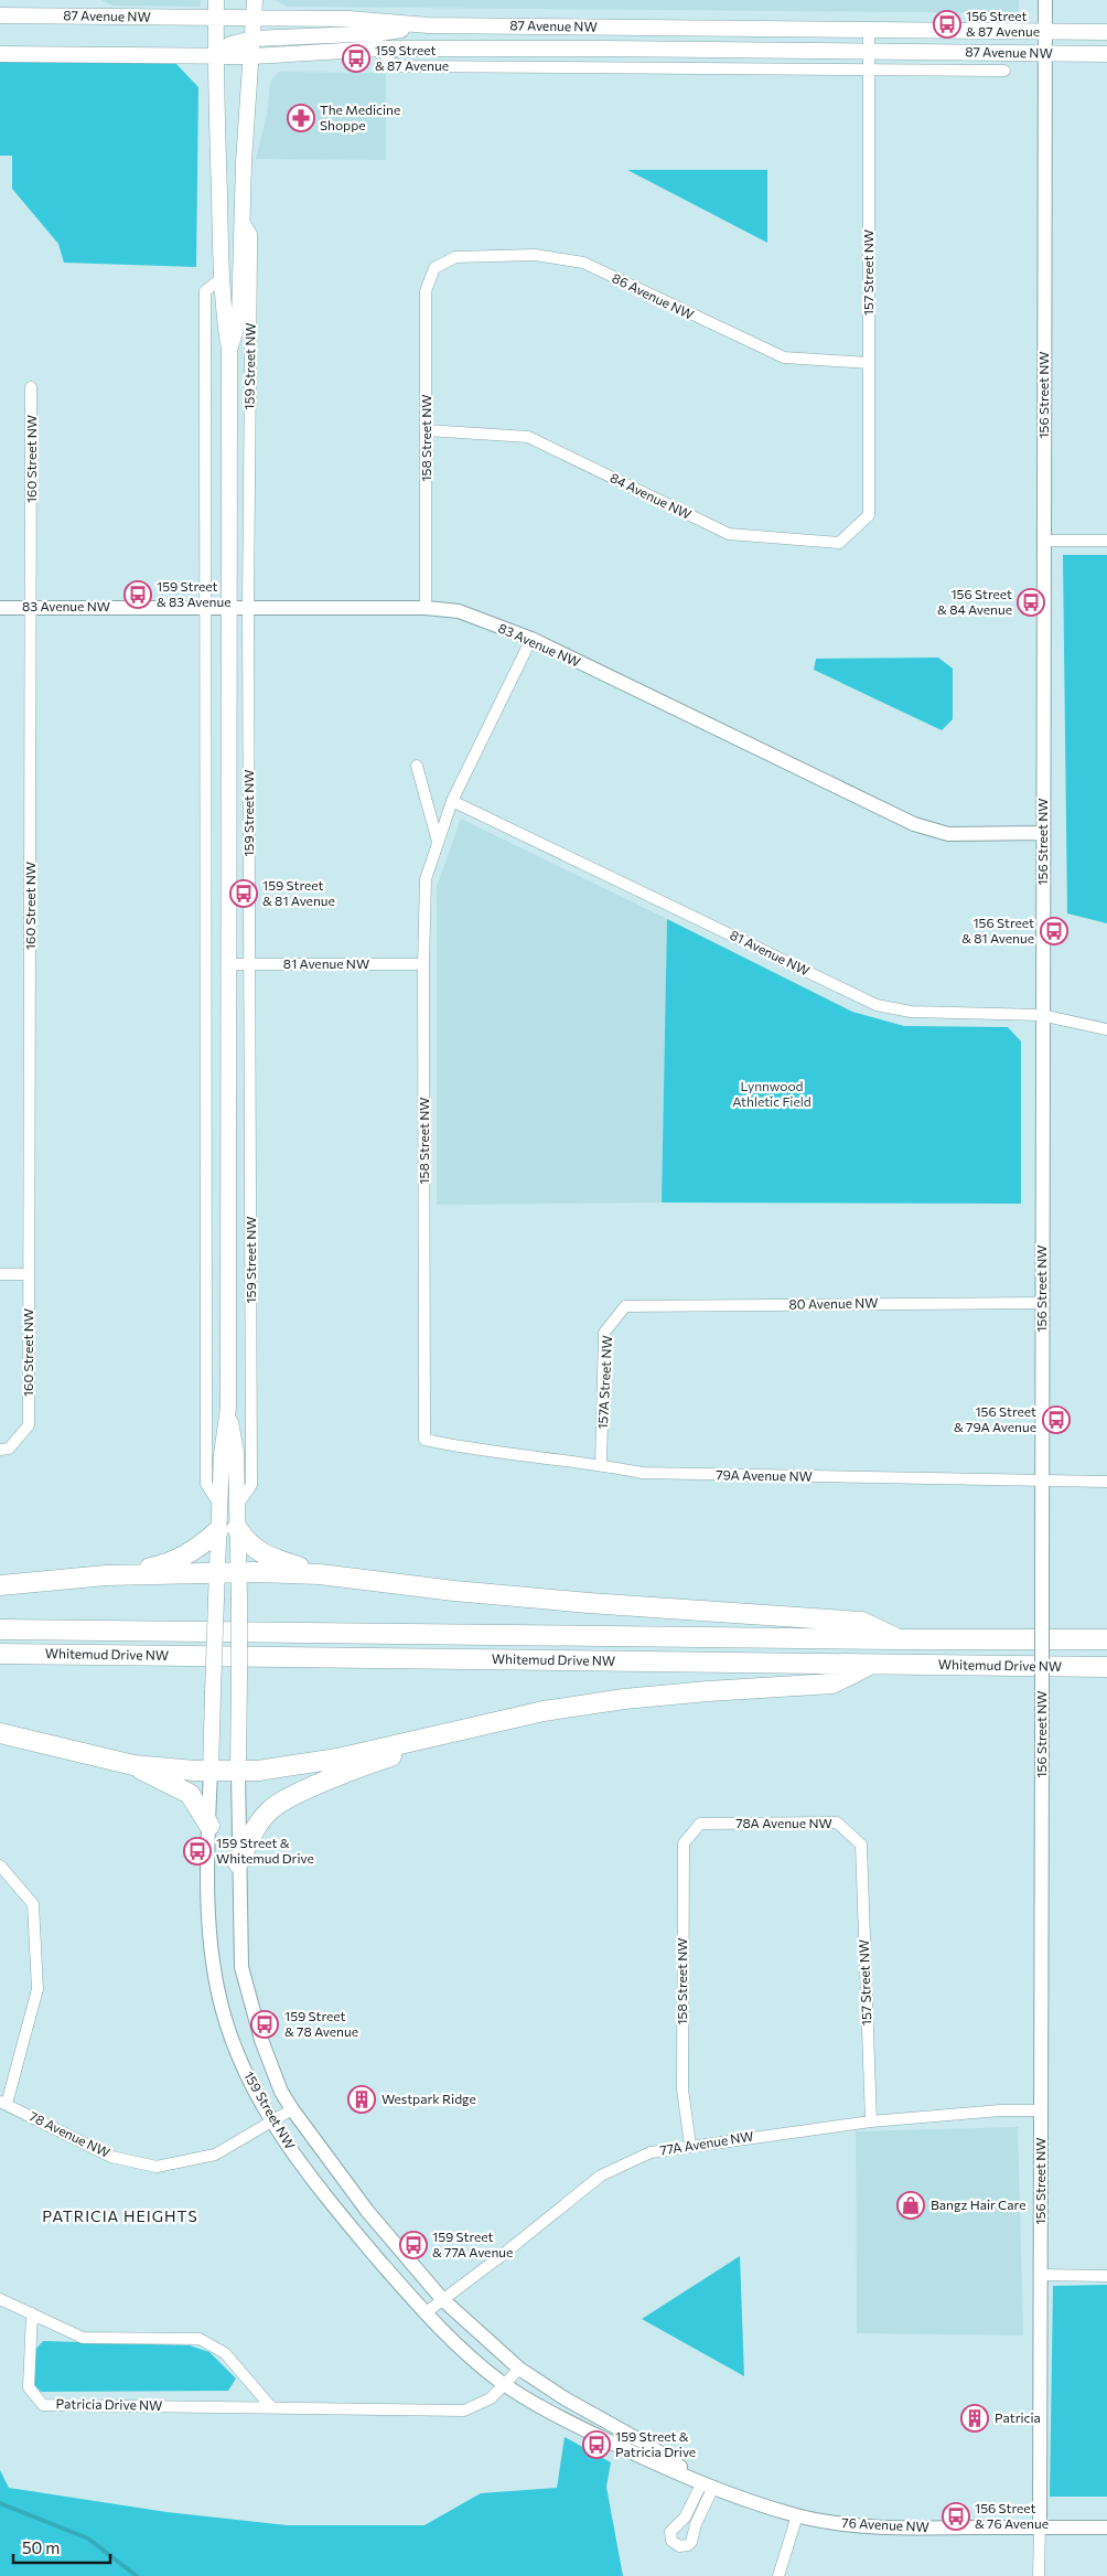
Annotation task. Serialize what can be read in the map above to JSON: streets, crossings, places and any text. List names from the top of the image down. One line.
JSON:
{"streets":{"highway":["Whitemud Drive NW"],"main road":["87 Avenue NW","159 Street NW"],"street":["157 Street NW","86 Avenue NW","156 Street NW","158 Street NW","160 Street NW","84 Avenue NW","83 Avenue NW","81 Avenue NW","80 Avenue NW","157A Street NW","79A Avenue NW","78A Avenue NW","78 Avenue NW","77A Avenue NW","Patricia Drive NW","76 Avenue NW"]},"crossings":[["87 Avenue NW","157 Street NW"],["87 Avenue NW","159 Street NW"],["87 Avenue NW","156 Street NW"],["157 Street NW","86 Avenue NW"],["157 Street NW","84 Avenue NW"],["157 Street NW","78A Avenue NW"],["157 Street NW","77A Avenue NW"],["86 Avenue NW","158 Street NW"],["159 Street NW","83 Avenue NW"],["159 Street NW","81 Avenue NW"],["159 Street NW","78 Avenue NW"],["159 Street NW","77A Avenue NW"],["159 Street NW","Patricia Drive NW"],["159 Street NW","76 Avenue NW"],["156 Street NW","83 Avenue NW"],["156 Street NW","81 Avenue NW"],["156 Street NW","80 Avenue NW"],["156 Street NW","79A Avenue NW"],["156 Street NW","77A Avenue NW"],["156 Street NW","76 Avenue NW"],["158 Street NW","84 Avenue NW"],["158 Street NW","83 Avenue NW"],["158 Street NW","81 Avenue NW"],["158 Street NW","79A Avenue NW"],["158 Street NW","78A Avenue NW"],["158 Street NW","77A Avenue NW"],["160 Street NW","83 Avenue NW"],["80 Avenue NW","157A Street NW"],["157A Street NW","79A Avenue NW"]],"districts":["PATRICIA HEIGHTS"],"parks":["Lynnwood Athletic Field"],"places":{"bus stop":["156 Street & 87 Avenue","159 Street & 87 Avenue","159 Street & 83 Avenue","156 Street & 84 Avenue","159 Street & 81 Avenue","156 Street & 81 Avenue","156 Street & 79A Avenue","159 Street & Whitemud Drive","159 Street & 78 Avenue","159 Street & 77A Avenue","159 Street & Patricia Drive","156 Street & 76 Avenue"],"pharmacy":["The Medicine Shoppe"],"building":["Westpark Ridge","Patricia"],"shop":["Bangz Hair Care"]},"scale_bar":"50 m"}
